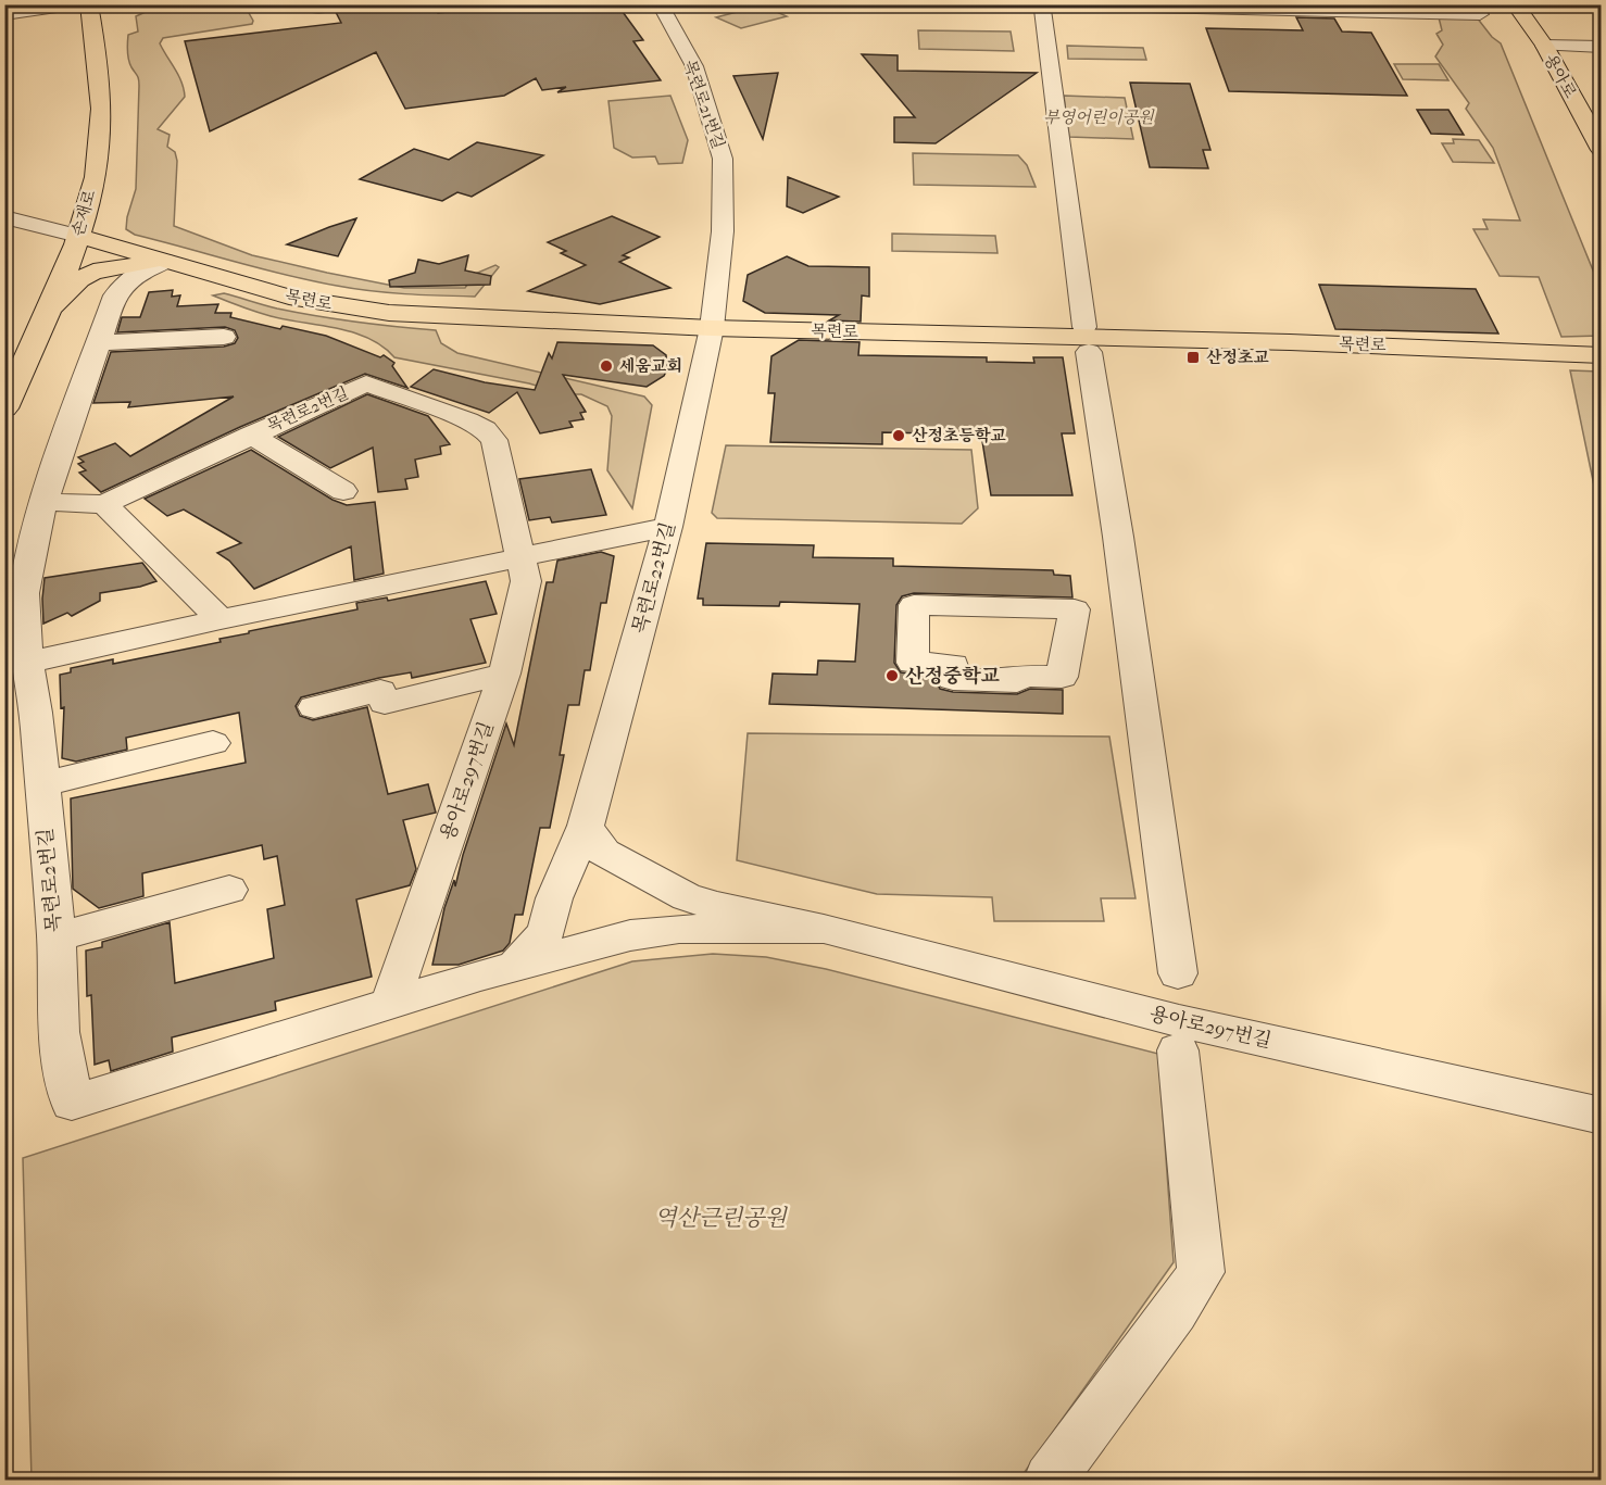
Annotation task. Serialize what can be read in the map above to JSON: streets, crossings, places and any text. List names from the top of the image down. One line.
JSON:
{"streets":{"main road":["용아로","손재로","목련로"],"street":["목련로21번길","목련로2번길","목련로22번길","용아로297번길"]},"crossings":[["목련로21번길","목련로"],["목련로21번길","목련로22번길"],["손재로","목련로"],["목련로","목련로2번길"],["목련로","목련로22번길"],["목련로2번길","용아로297번길"]],"parks":["부영어린이공원","역산근린공원"],"places":{"transit":["산정초교"],"other":["세움교회","산정초등학교","산정중학교"]}}
